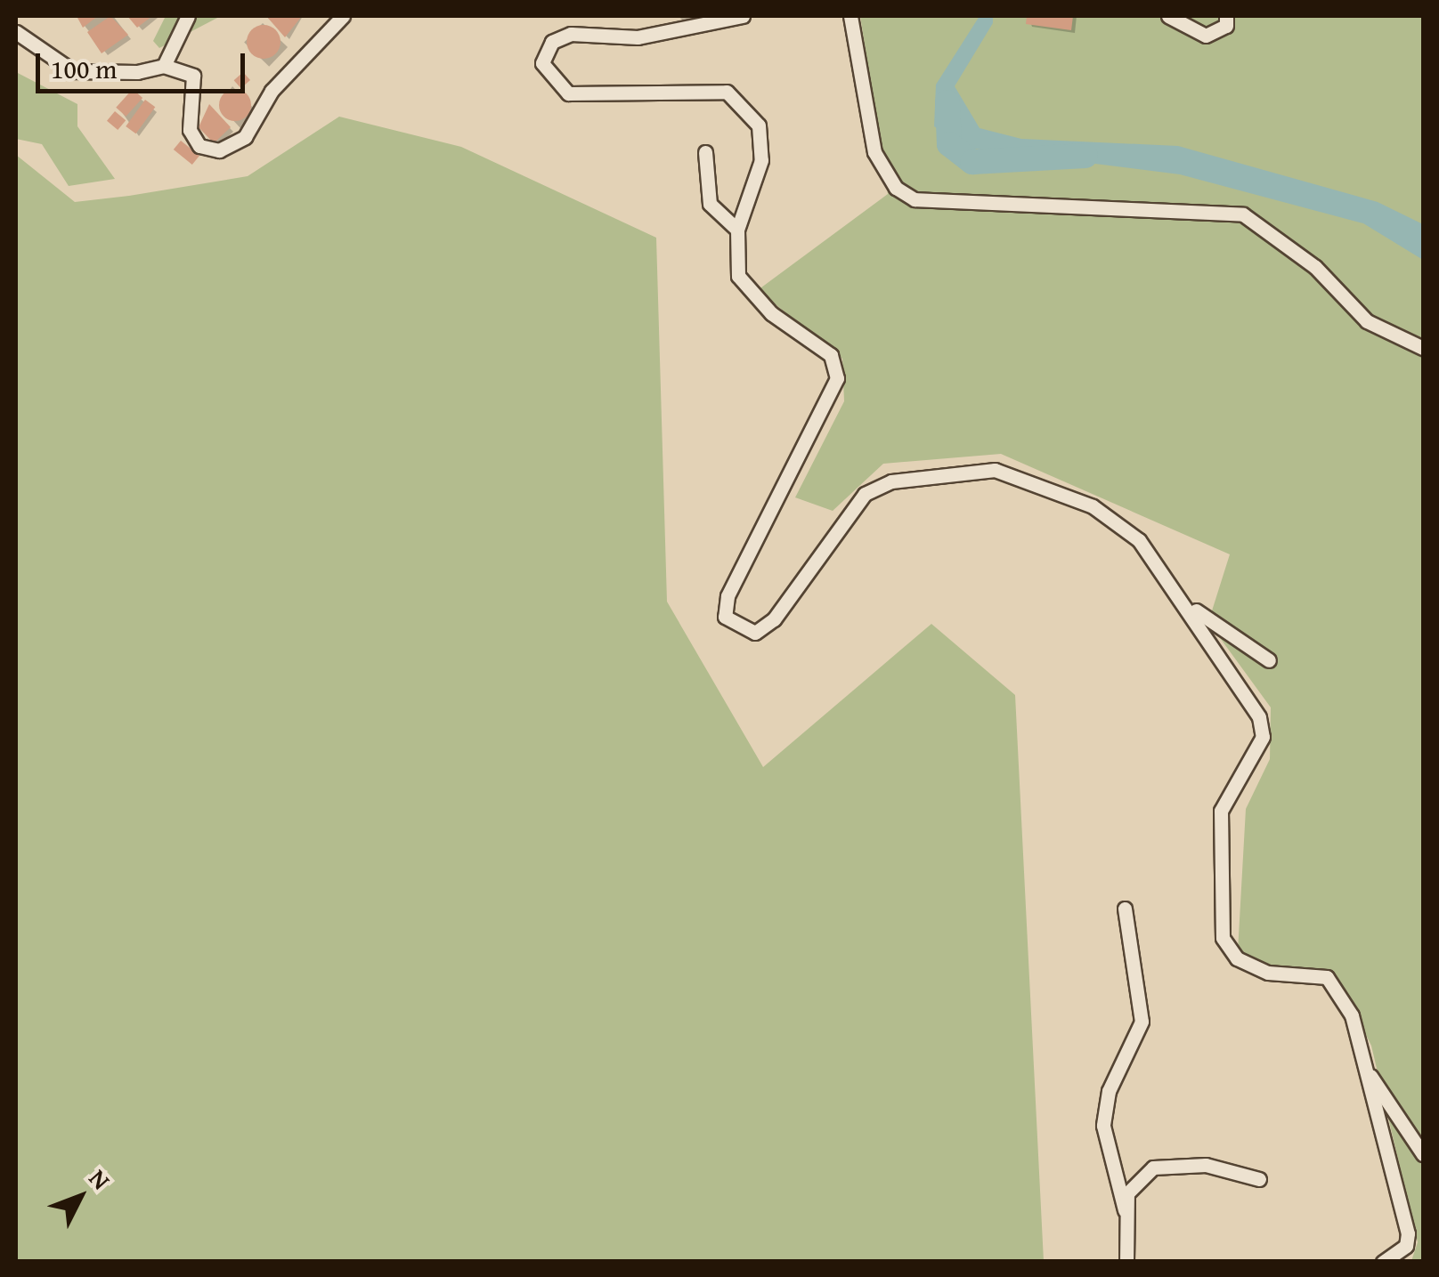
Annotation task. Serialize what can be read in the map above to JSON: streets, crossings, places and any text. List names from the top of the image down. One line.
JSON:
{"scale_bar":"100 m","north":"top right"}
